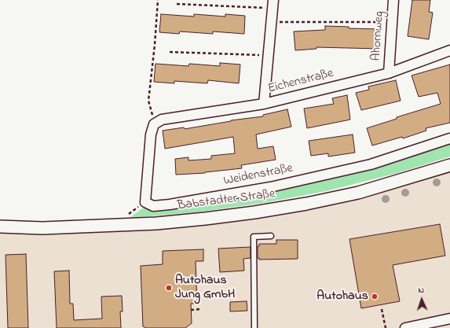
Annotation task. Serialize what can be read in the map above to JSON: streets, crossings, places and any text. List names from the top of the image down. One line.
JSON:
{"streets":{"street":["Ahornweg","Eichenstraße","Weidenstraße","Babstadter Straße"]},"crossings":[["Ahornweg","Eichenstraße"],["Eichenstraße","Weidenstraße"]],"places":["Autohaus Jung GmbH","Autohaus"],"north":"top"}
